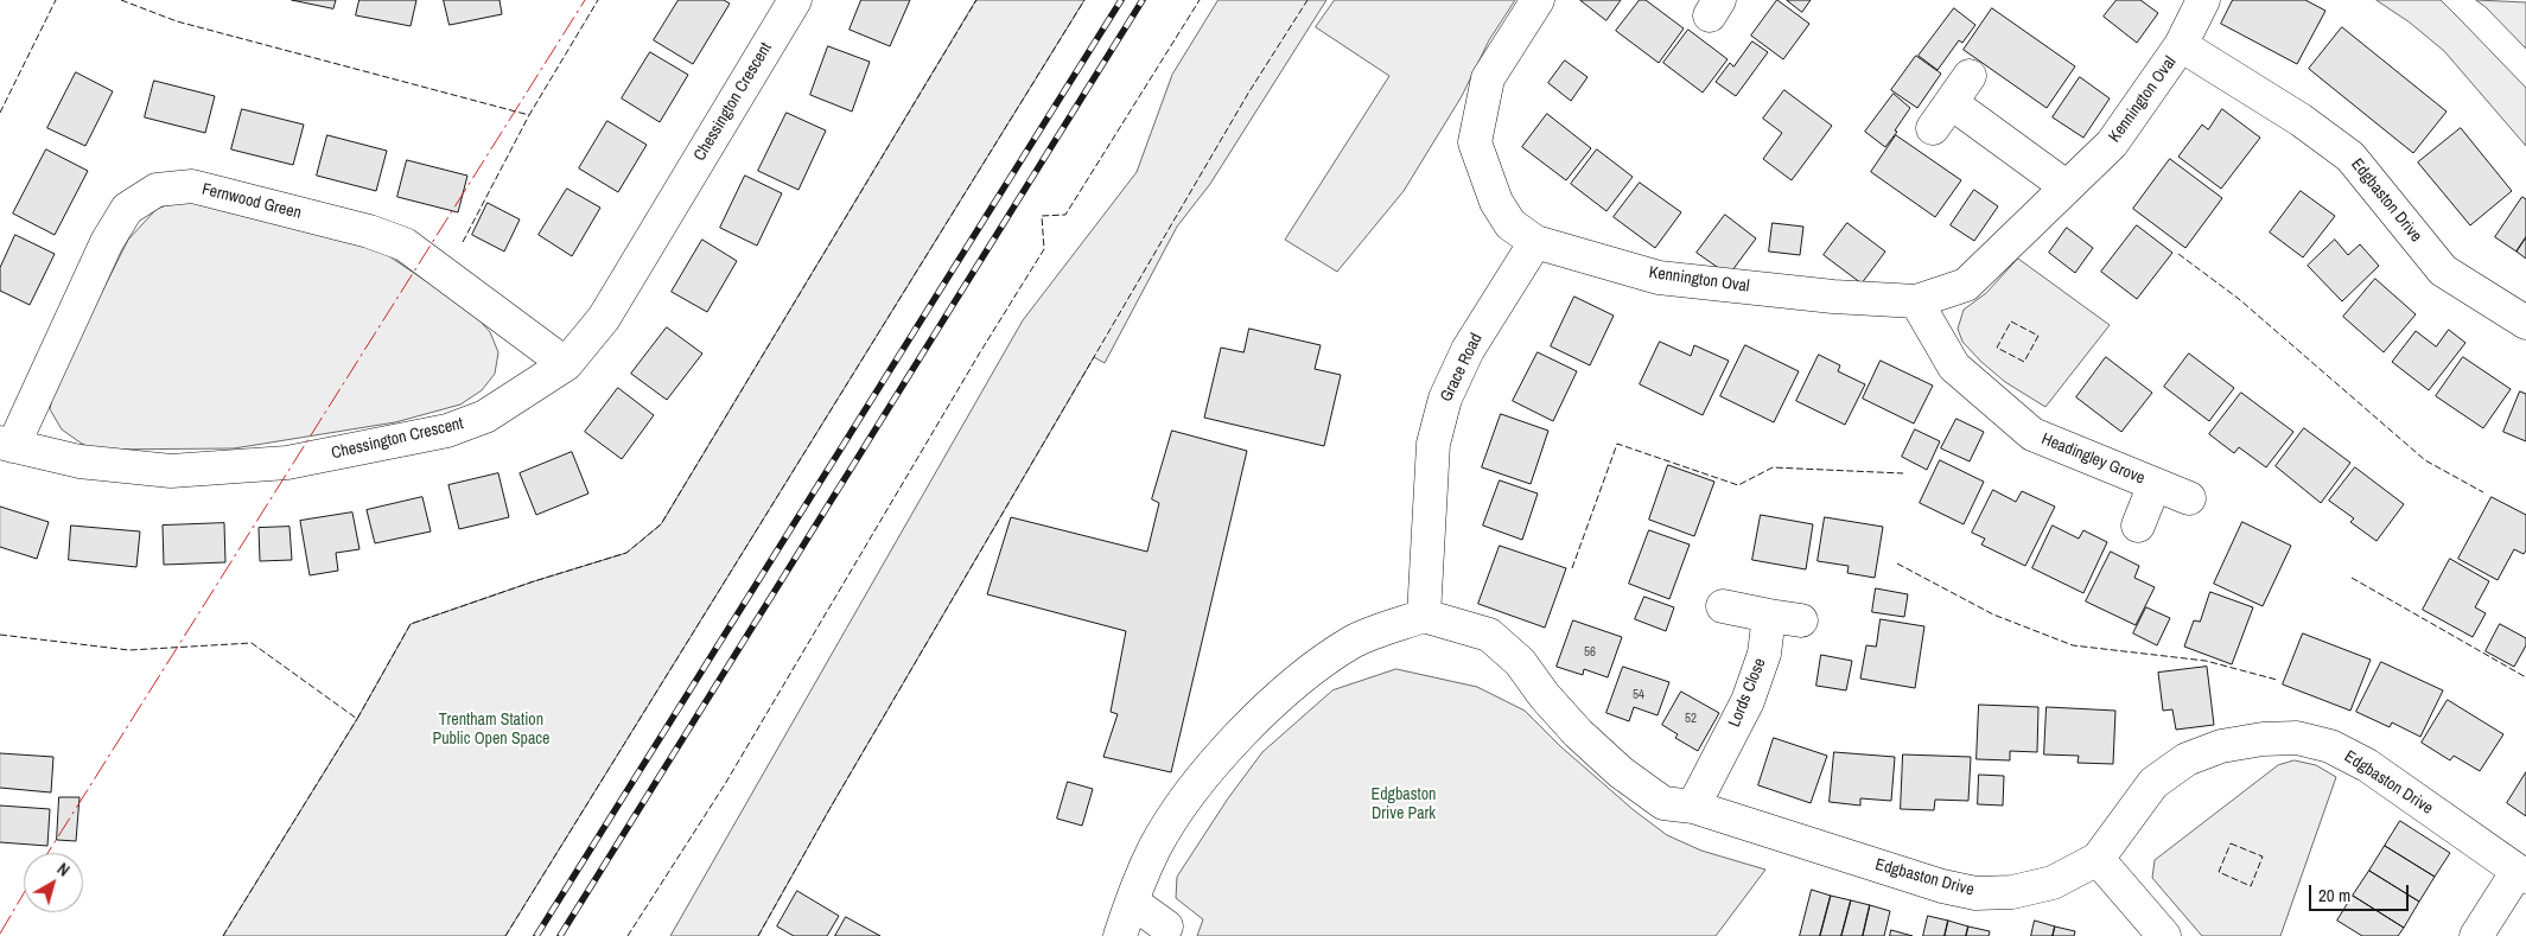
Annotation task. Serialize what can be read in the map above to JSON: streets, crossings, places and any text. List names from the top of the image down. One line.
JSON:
{"streets":{"street":["Kennington Oval","Chessington Crescent","Edgbaston Drive","Fernwood Green","Grace Road","Headingley Grove","Lords Close"]},"crossings":[["Kennington Oval","Edgbaston Drive"],["Kennington Oval","Grace Road"],["Kennington Oval","Headingley Grove"],["Chessington Crescent","Fernwood Green"],["Edgbaston Drive","Grace Road"],["Edgbaston Drive","Lords Close"]],"parks":["Trentham Station Public Open Space","Edgbaston Drive Park"],"house_numbers":["56","54","52"],"scale_bar":"20 m","north":"top right"}
